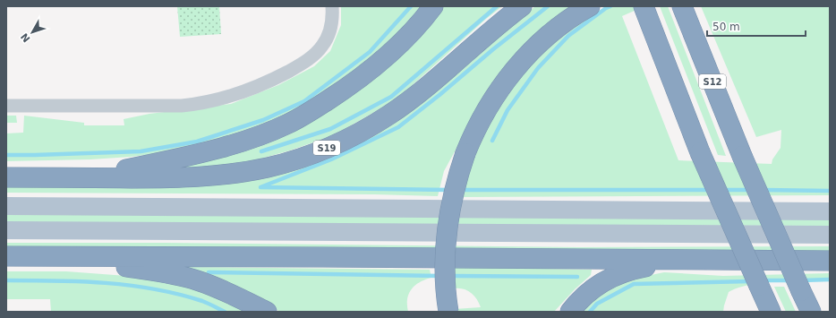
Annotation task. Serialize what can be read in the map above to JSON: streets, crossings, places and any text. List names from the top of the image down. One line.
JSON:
{"streets":{"highway":["S12","S19"]},"scale_bar":"50 m","north":"bottom left"}
